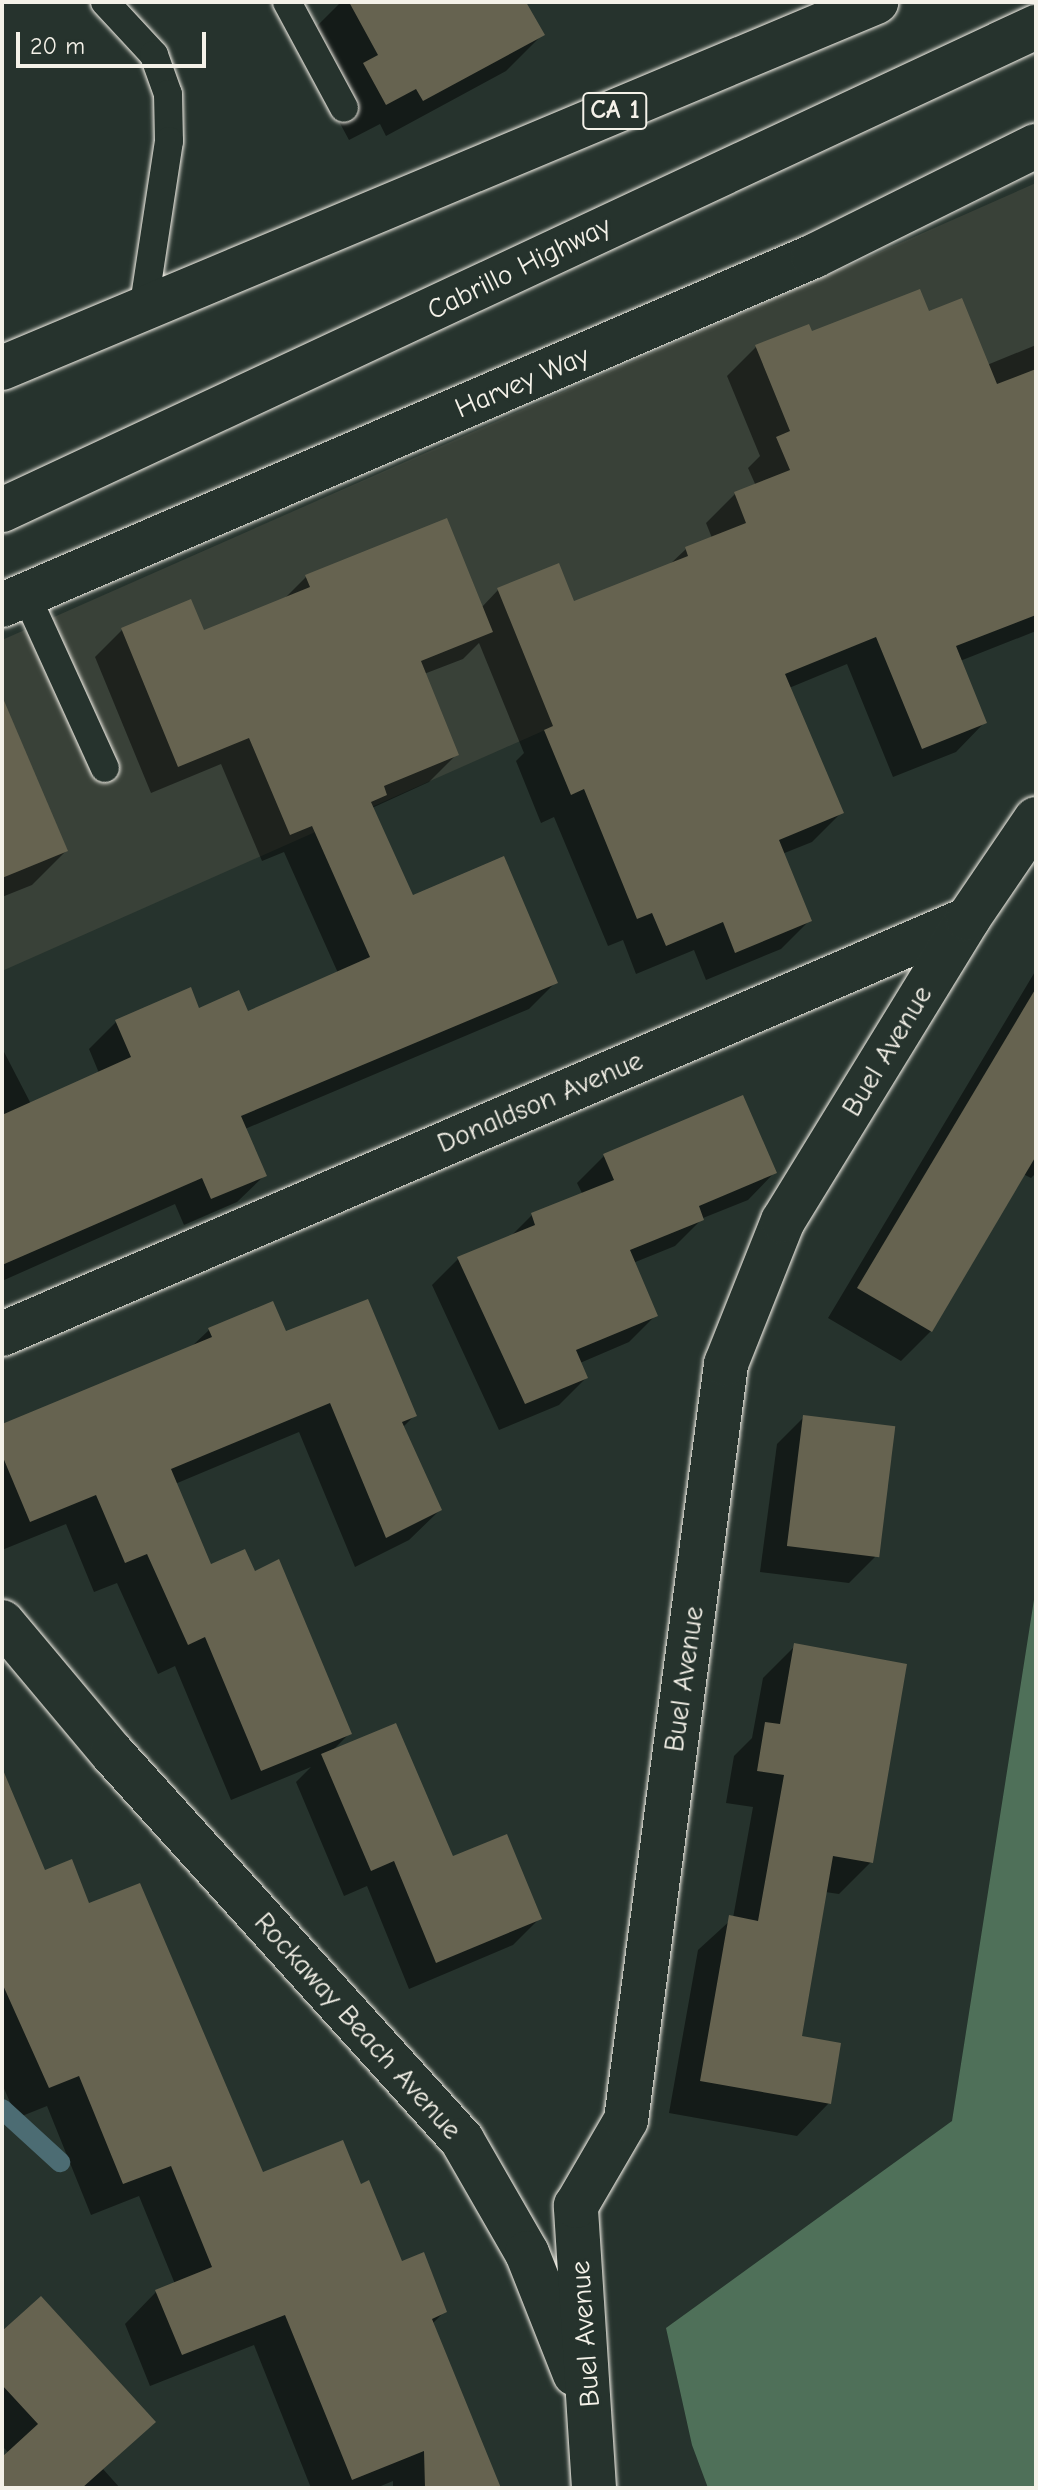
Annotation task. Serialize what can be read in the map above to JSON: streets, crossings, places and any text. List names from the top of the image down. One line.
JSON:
{"streets":{"main road":["CA 1","Cabrillo Highway","Harvey Way","Buel Avenue","Donaldson Avenue","Rockaway Beach Avenue"]},"crossings":[["Buel Avenue","Donaldson Avenue"],["Buel Avenue","Rockaway Beach Avenue"]],"scale_bar":"20 m"}
